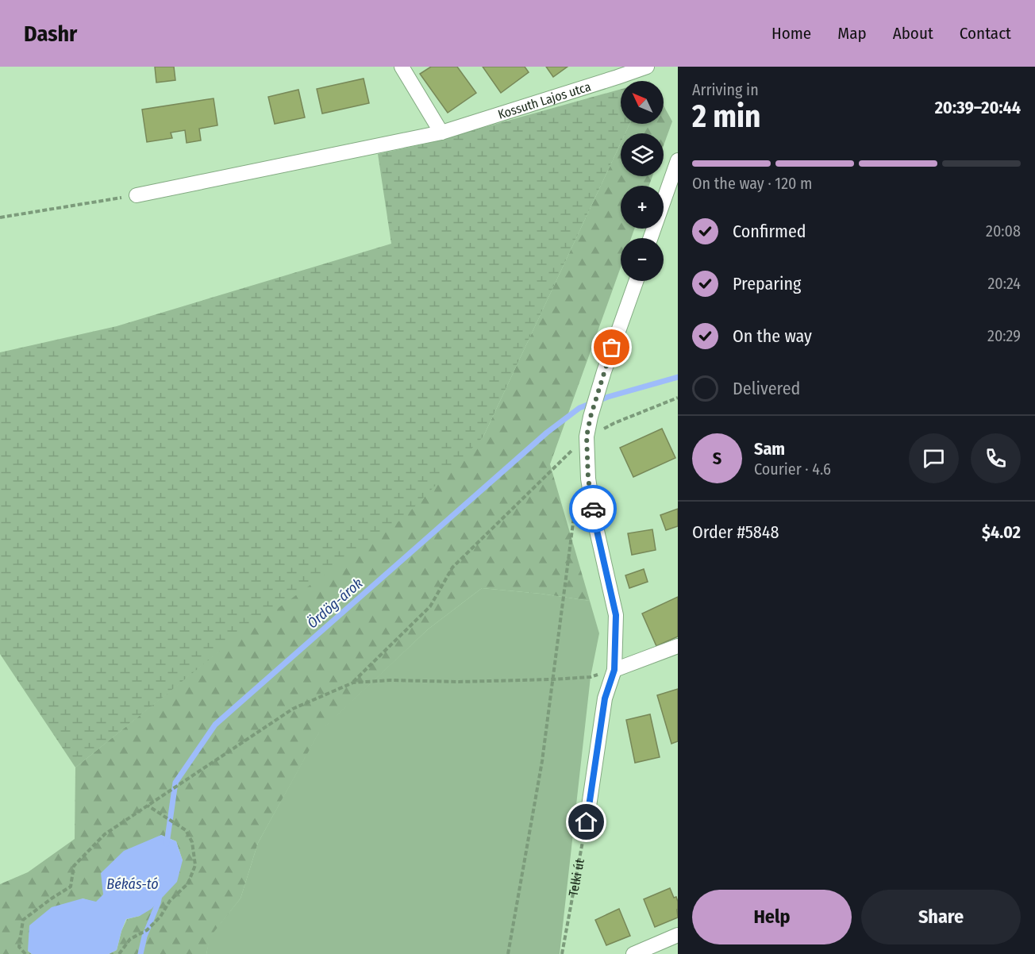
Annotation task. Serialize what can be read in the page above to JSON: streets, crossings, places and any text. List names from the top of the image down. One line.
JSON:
{"streets":{"street":["Kossuth Lajos utca"],"path":["Telki út"]},"water":["Ördög-árok","Békás-tó"],"north":"top left","page":{"header":"Dashr","nav":["Home","Map","About","Contact"],"heading":["2 min","Arriving in","20:39–20:44"],"panel":["Sam","Courier · 4.6","Order #5848","$4.02"],"map_buttons":["+","−"],"bar":"On the way · 120 m","list":[["Confirmed","20:08"],["Preparing","20:24"],["On the way","20:29"],"Delivered"],"round":"S","buttons":["Help","Share"]}}
